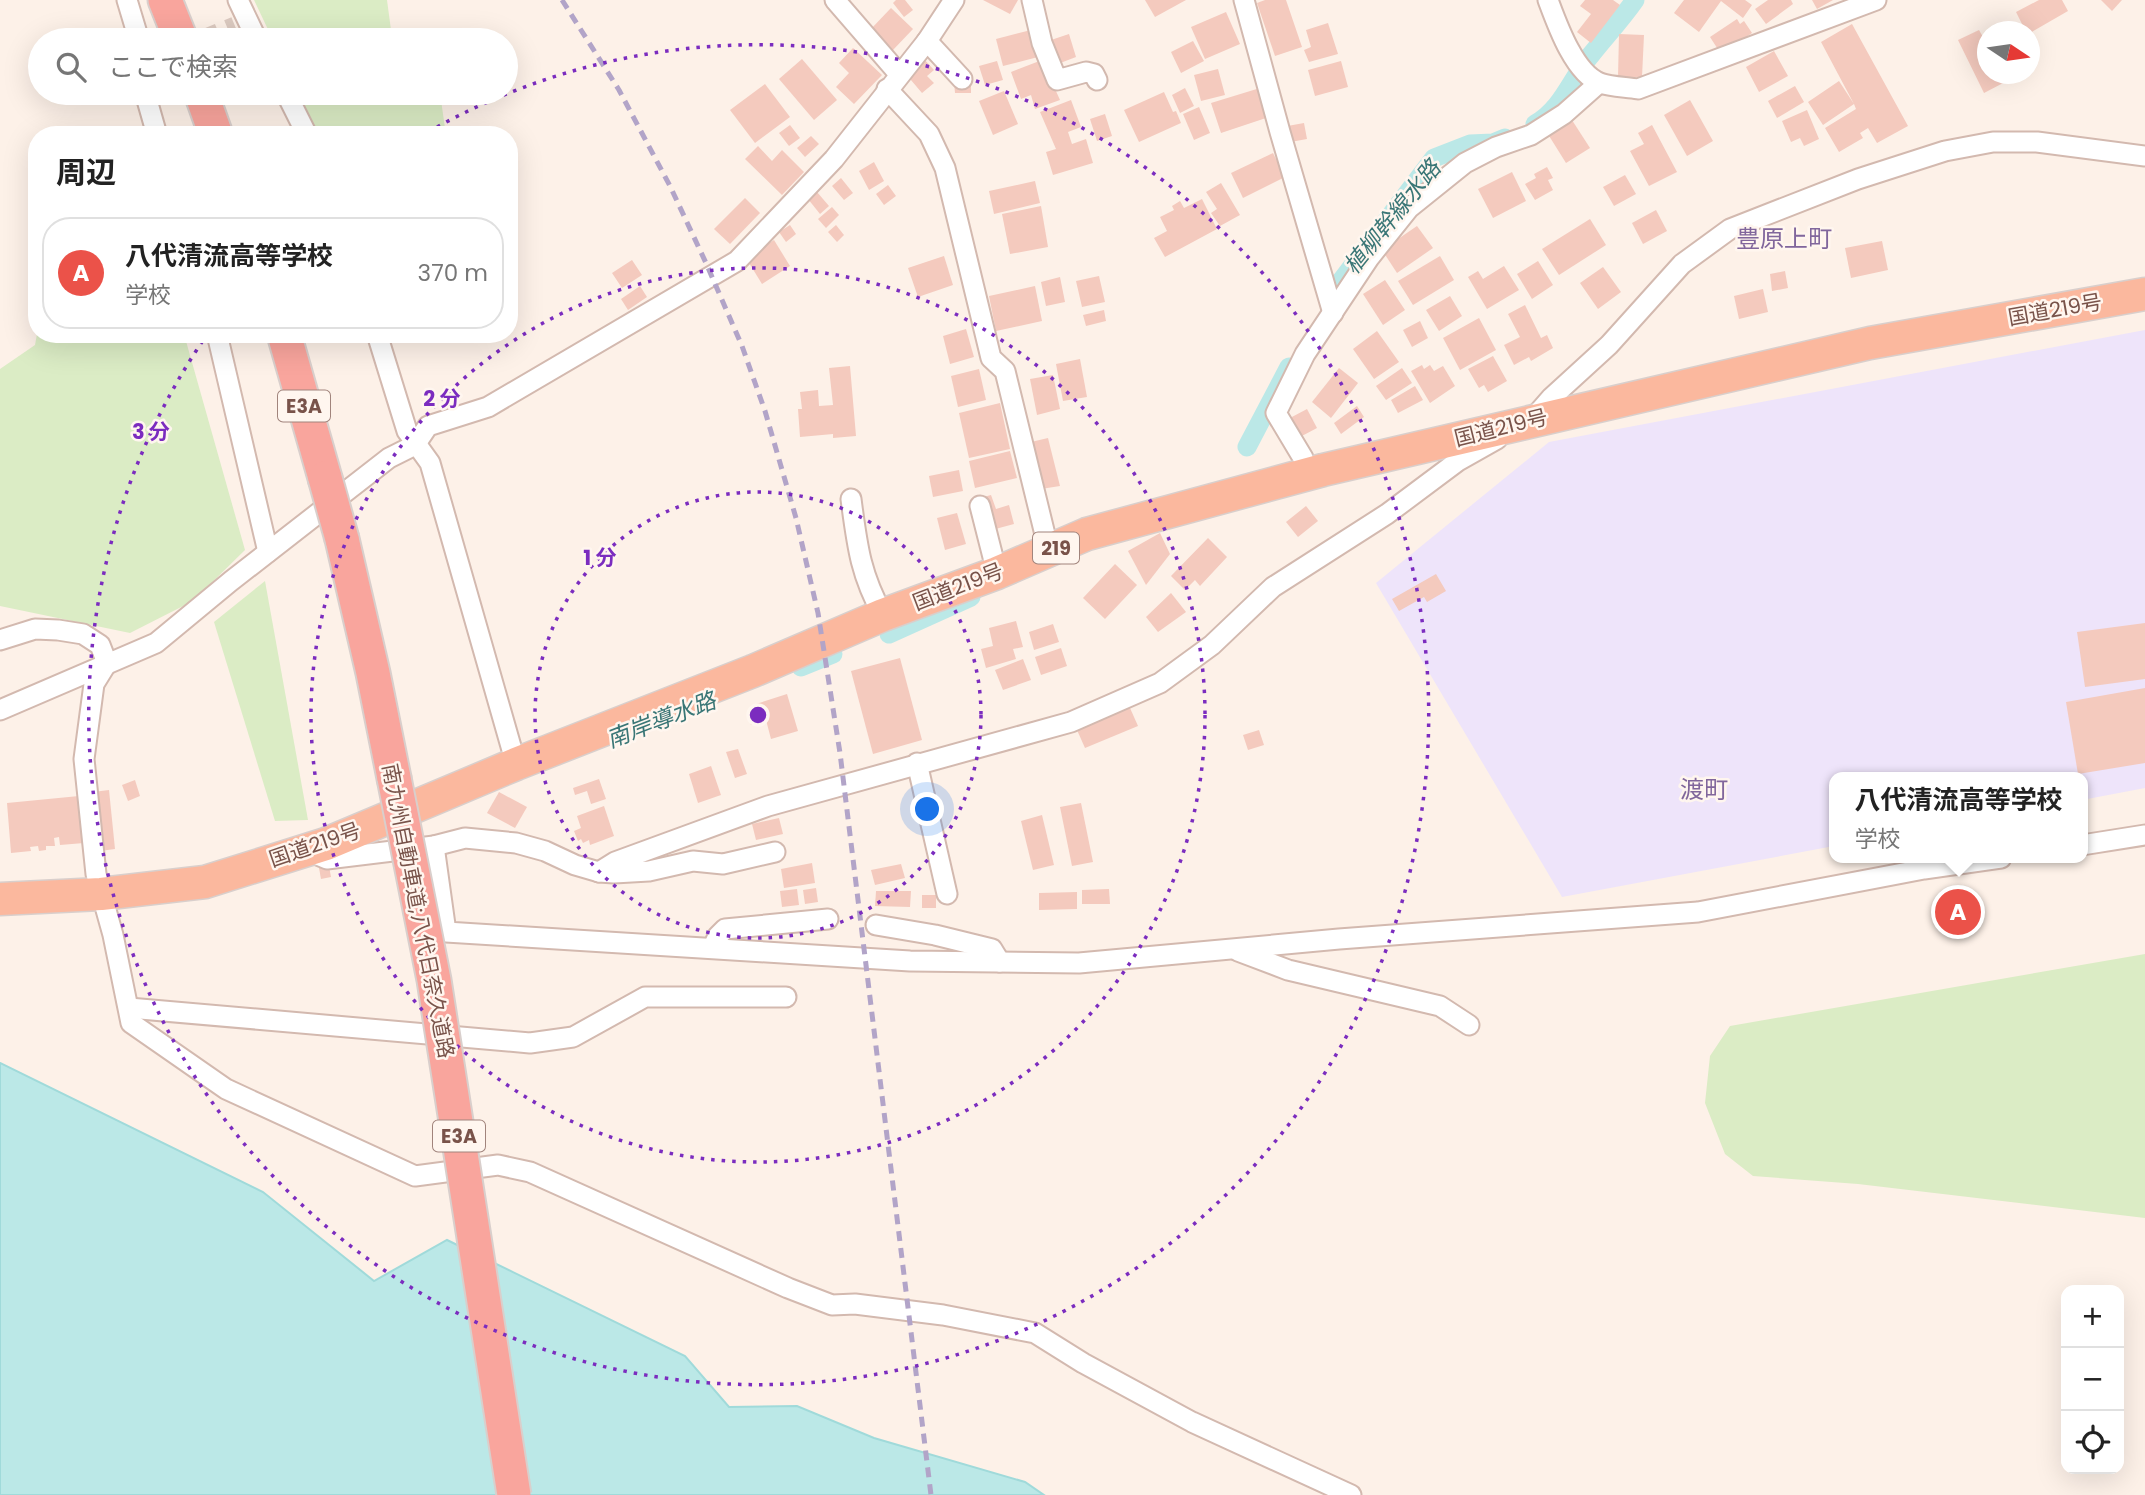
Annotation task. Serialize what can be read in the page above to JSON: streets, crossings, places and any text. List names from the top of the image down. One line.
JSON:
{"streets":{"highway":["国道219号","E3A","219","南九州自動車道;八代日奈久道路"]},"districts":["豊原上町","渡町"],"water":["植柳幹線水路","南岸導水路"],"north":"right","page":{"search":"ここで検索","heading":"周辺","list":[{"mark":"A","name":"八代清流高等学校","note":"学校","value":"370 m"}],"popup":["八代清流高等学校","学校"],"pins":"A","map_buttons":["+","−"]},"rings":["2 分","3 分","1 分"]}
